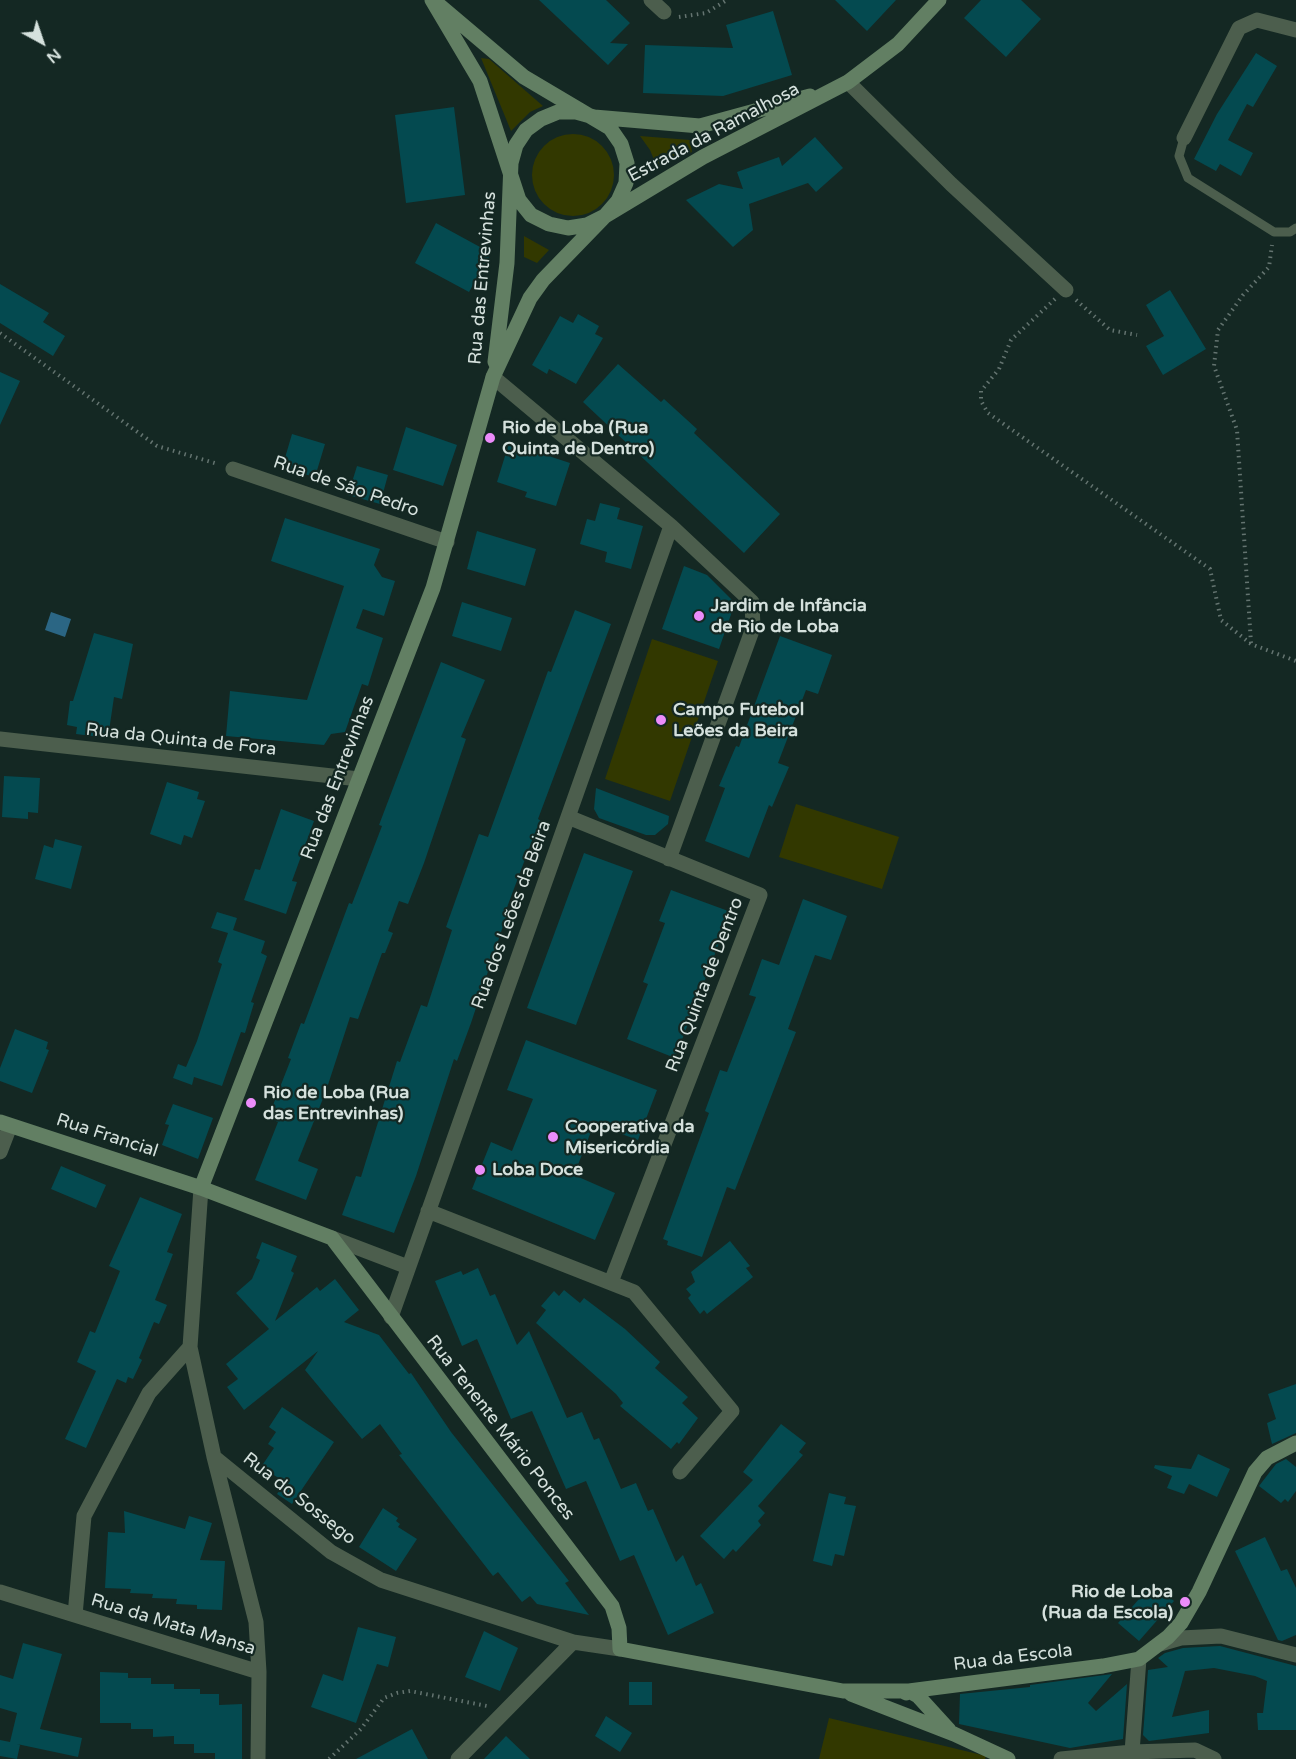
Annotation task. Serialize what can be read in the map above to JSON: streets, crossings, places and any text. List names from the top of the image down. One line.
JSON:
{"streets":{"street":["Estrada da Ramalhosa","Rua das Entrevinhas","Rua de São Pedro","Rua da Quinta de Fora","Rua dos Leões da Beira","Rua Quinta de Dentro","Rua Francial","Rua Tenente Mário Ponces","Rua do Sossego","Rua da Mata Mansa","Rua da Escola"]},"crossings":[["Estrada da Ramalhosa","Rua das Entrevinhas"],["Rua das Entrevinhas","Rua de São Pedro"],["Rua das Entrevinhas","Rua da Quinta de Fora"],["Rua das Entrevinhas","Rua Francial"],["Rua das Entrevinhas","Rua do Sossego"],["Rua dos Leões da Beira","Rua Quinta de Dentro"],["Rua dos Leões da Beira","Rua Tenente Mário Ponces"],["Rua Francial","Rua do Sossego"],["Rua Tenente Mário Ponces","Rua do Sossego"],["Rua Tenente Mário Ponces","Rua da Escola"],["Rua do Sossego","Rua da Mata Mansa"],["Rua do Sossego","Rua da Escola"]],"places":["Rio de Loba (Rua Quinta de Dentro)","Jardim de Infância de Rio de Loba","Campo Futebol Leões da Beira","Rio de Loba (Rua das Entrevinhas)","Cooperativa da Misericórdia","Loba Doce","Rio de Loba (Rua da Escola)"],"north":"bottom right"}
